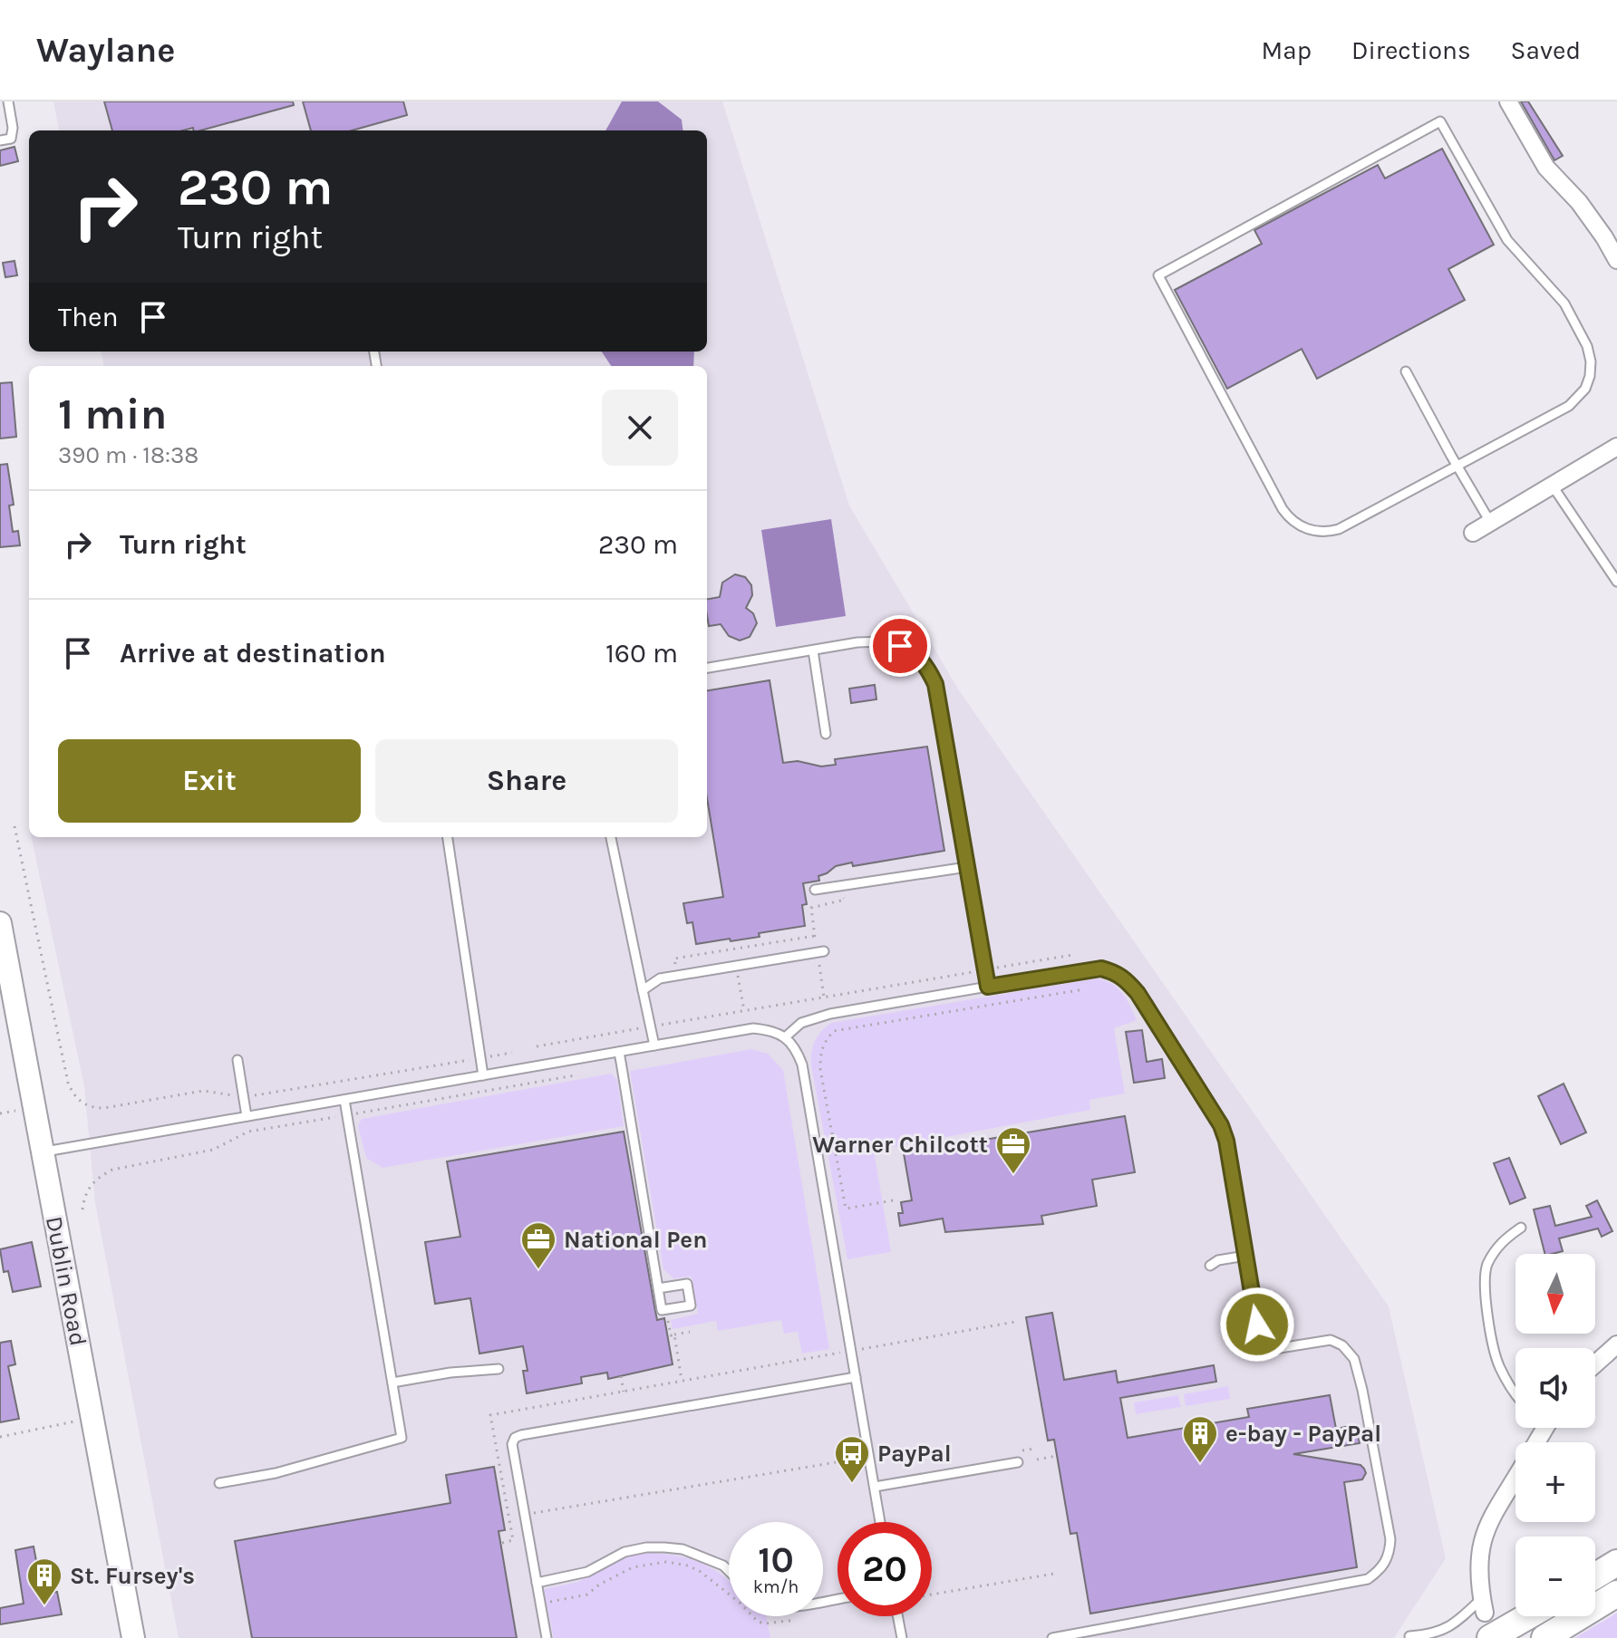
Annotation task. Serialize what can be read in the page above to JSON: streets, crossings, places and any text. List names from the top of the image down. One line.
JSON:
{"streets":{"main road":["Dublin Road"]},"places":{"office":["Warner Chilcott","National Pen"],"building":["e-bay - PayPal","St. Fursey's"],"bus stop":["PayPal"]},"north":"bottom","page":{"header":"Waylane","nav":["Map","Directions","Saved"],"turn":["230 m","Turn right"],"then":"Then","heading":["1 min","390 m · 18:38"],"list":[{"name":"Turn right","value":"230 m"},{"name":"Arrive at destination","value":"160 m"}],"buttons":["Exit","Share"],"map_buttons":["+","−"],"speed":"10 km/h","limit":"20"}}
